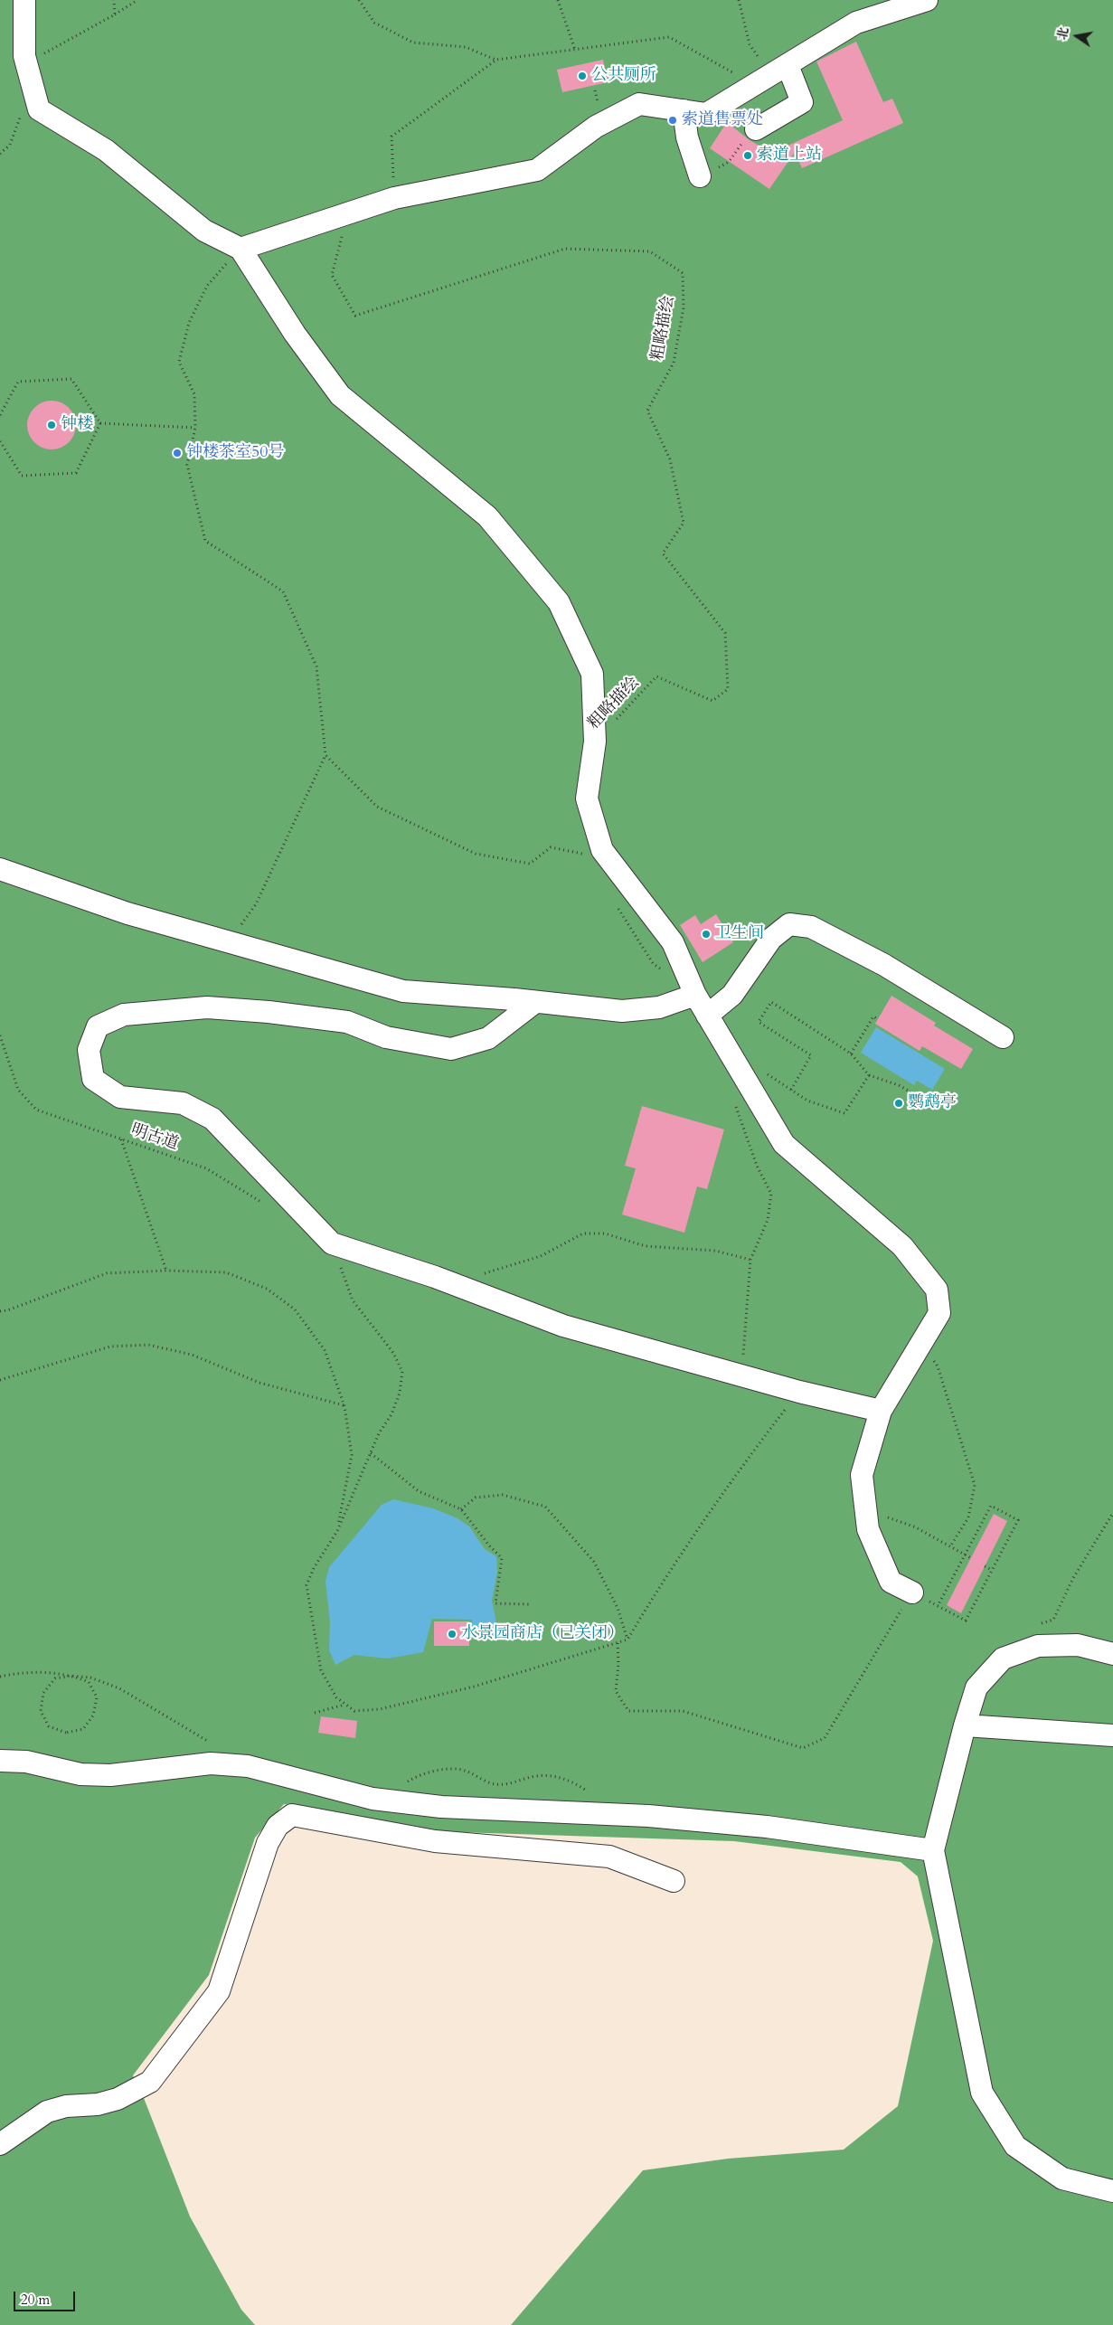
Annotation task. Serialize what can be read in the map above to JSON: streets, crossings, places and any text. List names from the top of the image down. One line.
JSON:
{"streets":{"path":["粗略描绘","明古道"]},"places":["公共厕所","索道售票处","索道上站","钟楼","钟楼茶室50号","卫生间","鹦鹉亭","水景园商店（已关闭）"],"scale_bar":"20 m","north":"left"}
